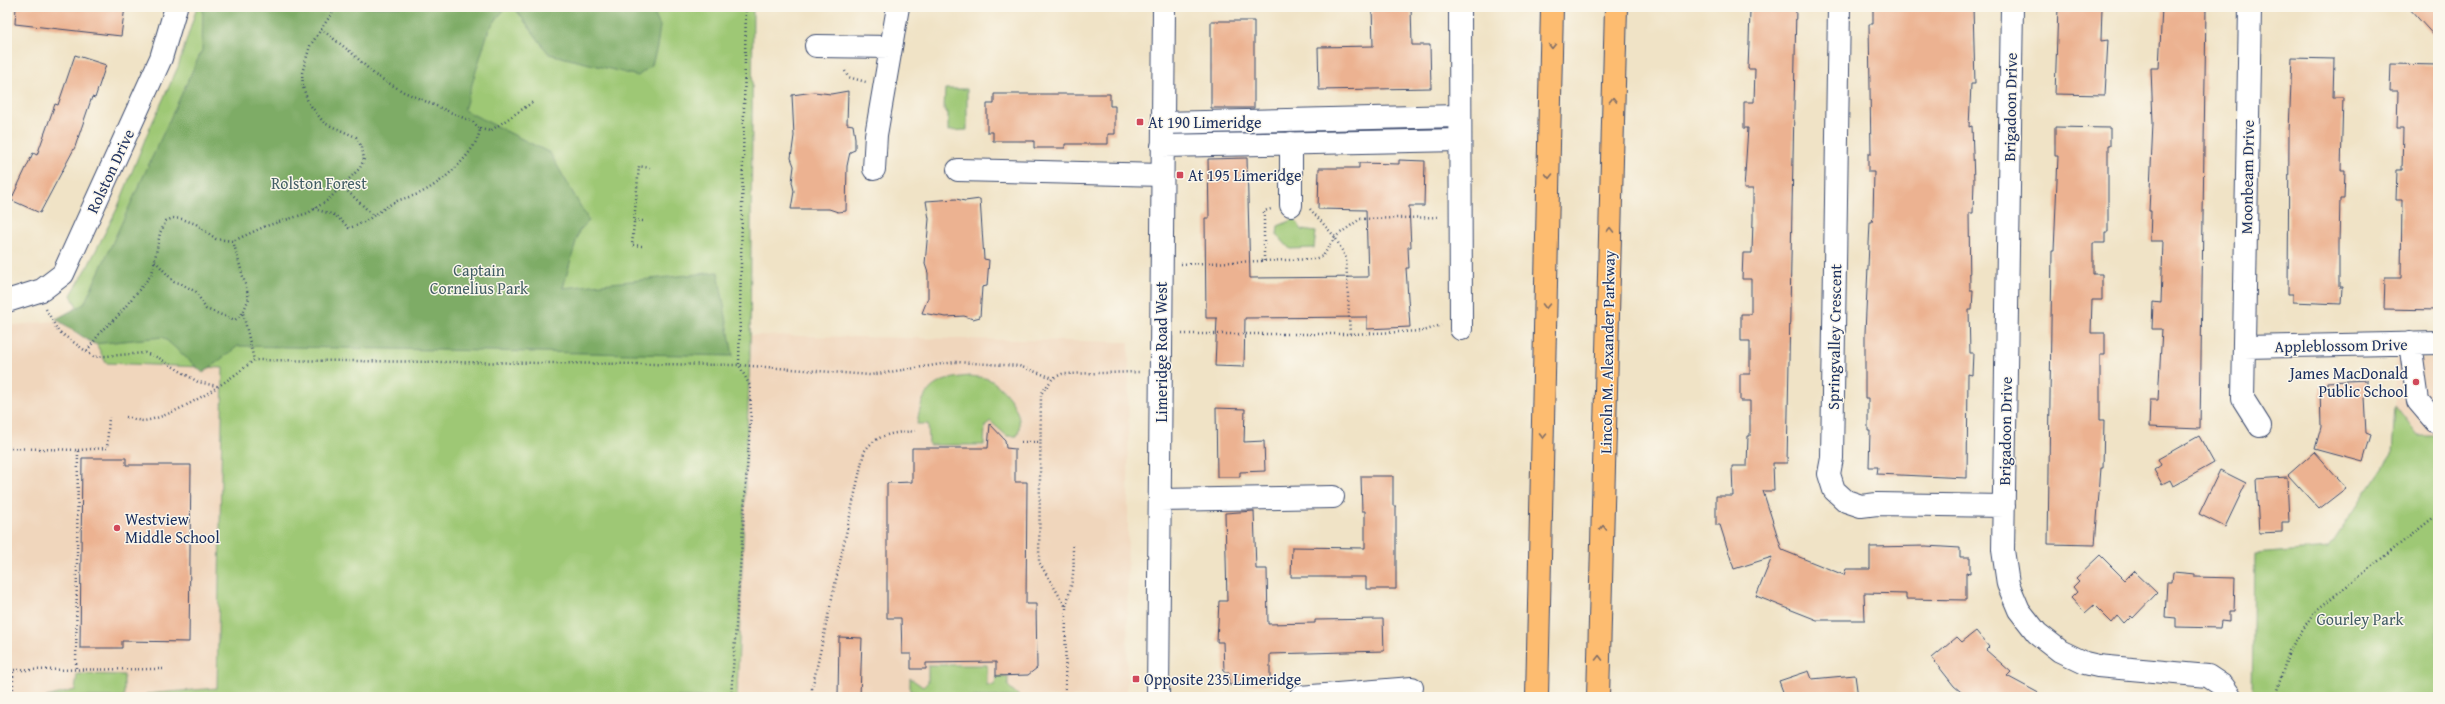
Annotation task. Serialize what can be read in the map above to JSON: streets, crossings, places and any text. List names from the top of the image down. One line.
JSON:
{"streets":{"highway":["Lincoln M. Alexander Parkway"],"street":["Brigadoon Drive","Rolston Drive","Moonbeam Drive","Springvalley Crescent","Appleblossom Drive","Limeridge Road West"]},"crossings":[["Brigadoon Drive","Springvalley Crescent"],["Moonbeam Drive","Appleblossom Drive"]],"parks":["Rolston Forest","Captain Cornelius Park","Gourley Park"],"places":{"transit":["At 190 Limeridge","At 195 Limeridge","Opposite 235 Limeridge"],"other":["James MacDonald Public School","Westview Middle School"]}}
